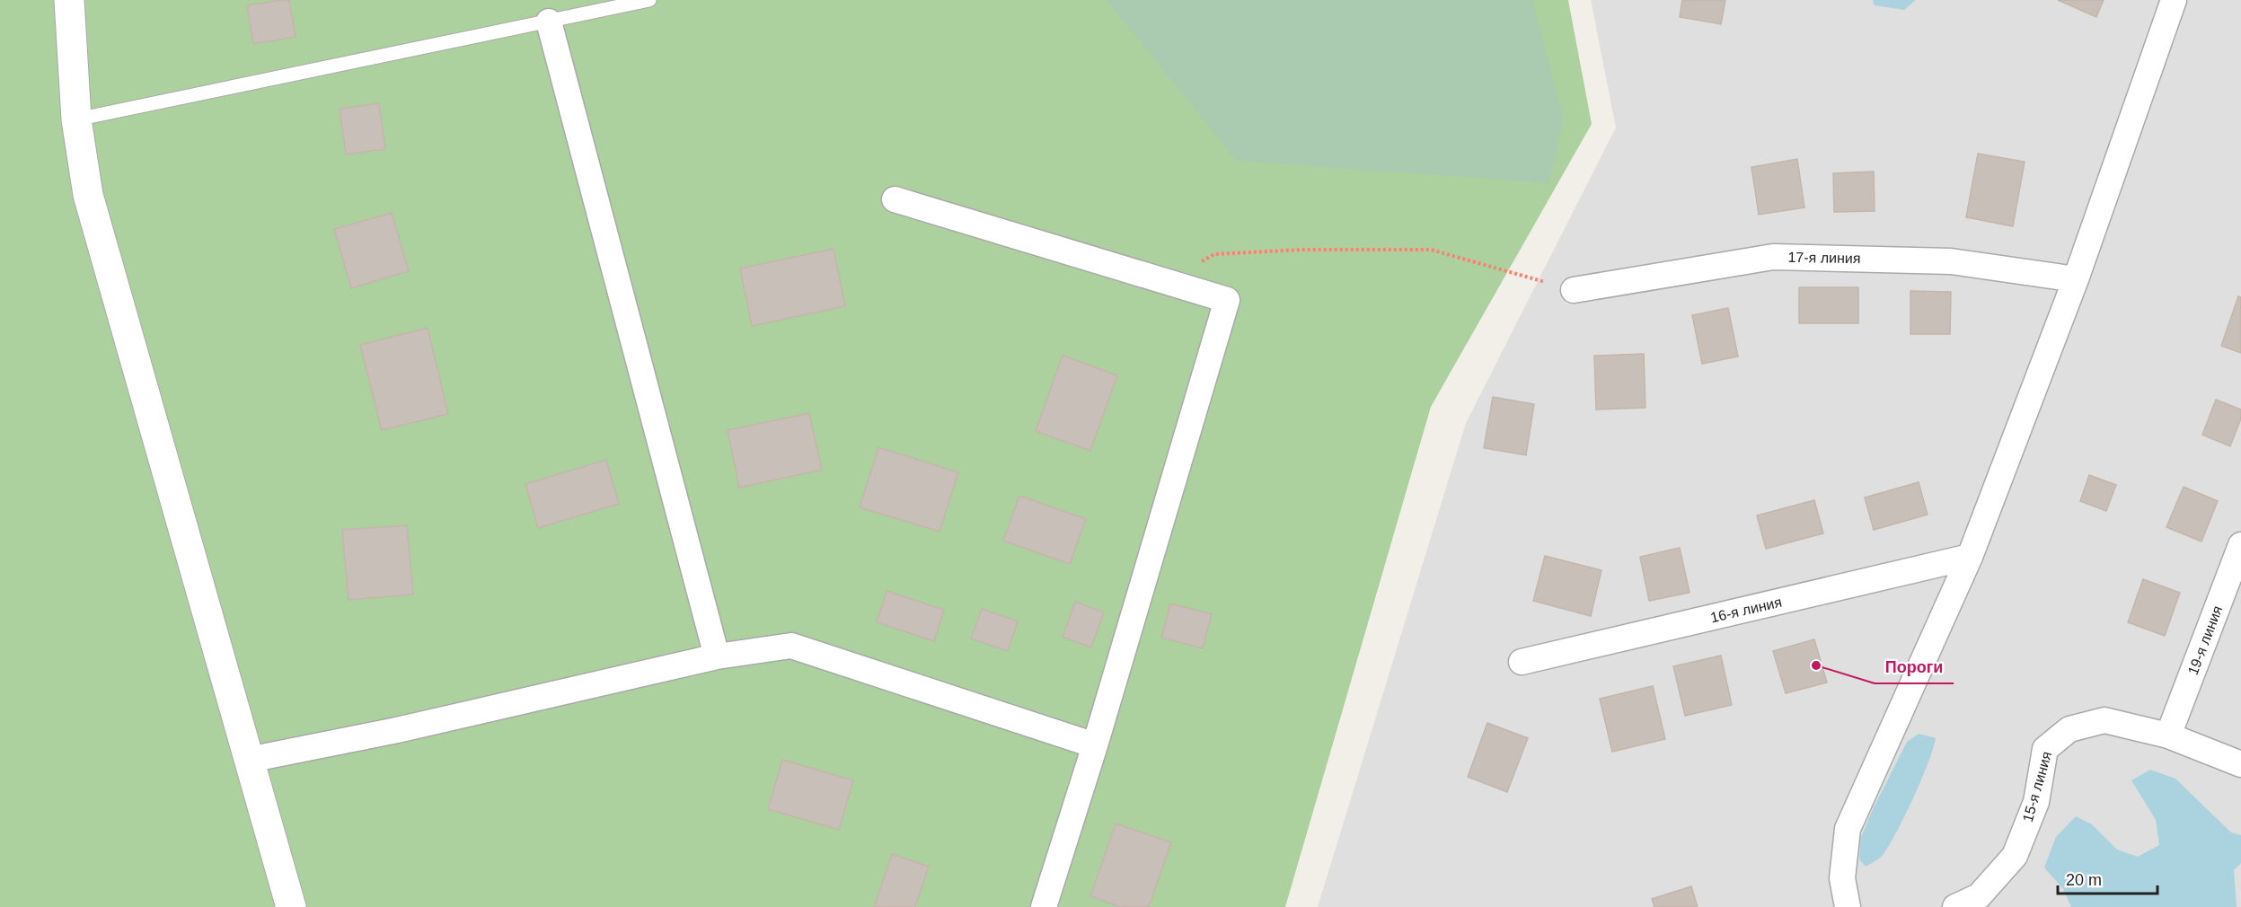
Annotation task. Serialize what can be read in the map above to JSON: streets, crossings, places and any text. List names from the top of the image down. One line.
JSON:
{"streets":{"street":["17-я линия","16-я линия","19-я линия","15-я линия"]},"crossings":[["19-я линия","15-я линия"]],"places":["Пороги"],"scale_bar":"20 m"}
